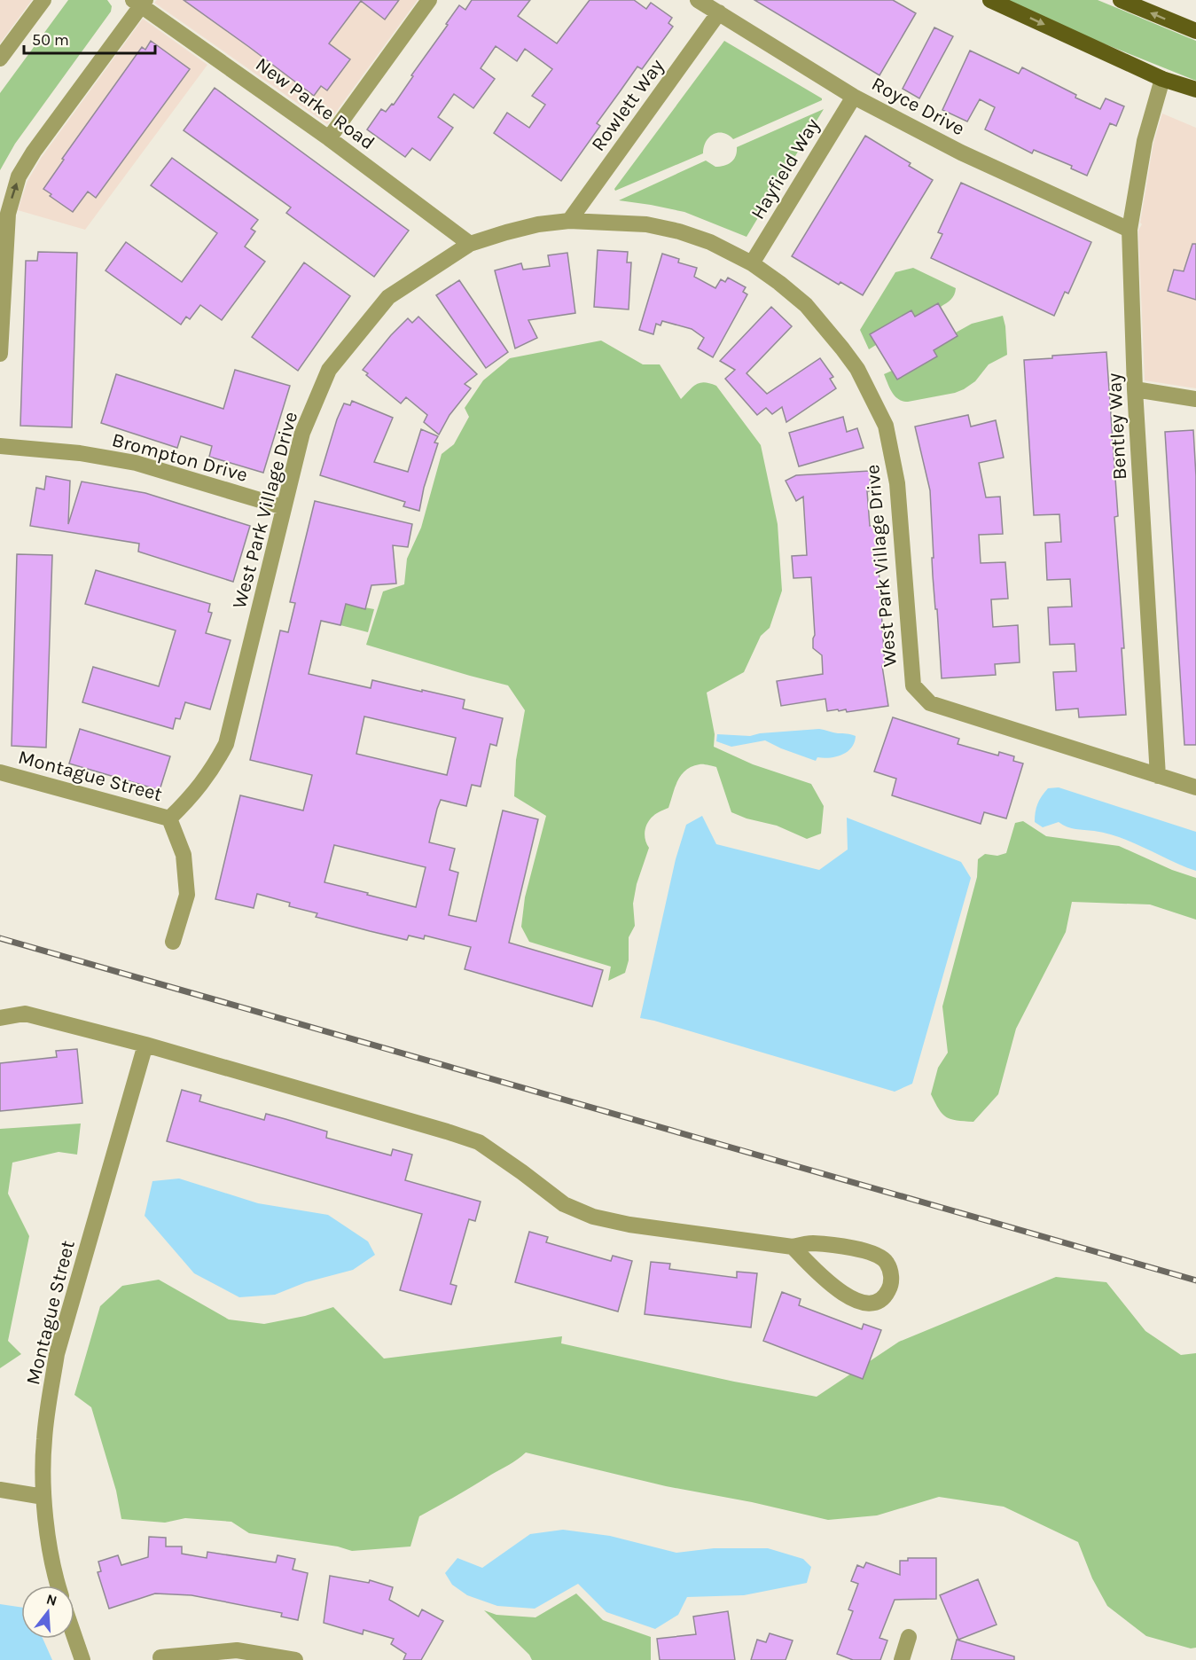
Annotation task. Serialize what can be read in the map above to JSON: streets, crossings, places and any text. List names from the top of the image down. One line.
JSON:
{"streets":{"street":["New Parke Road","Rowlett Way","Royce Drive","Hayfield Way","Bentley Way","Brompton Drive","West Park Village Drive","Montague Street"]},"crossings":[["New Parke Road","West Park Village Drive"],["Rowlett Way","Royce Drive"],["Rowlett Way","West Park Village Drive"],["Royce Drive","Hayfield Way"],["Royce Drive","Bentley Way"],["Hayfield Way","West Park Village Drive"],["Bentley Way","West Park Village Drive"],["Brompton Drive","West Park Village Drive"],["West Park Village Drive","Montague Street"]],"scale_bar":"50 m","north":"top"}
